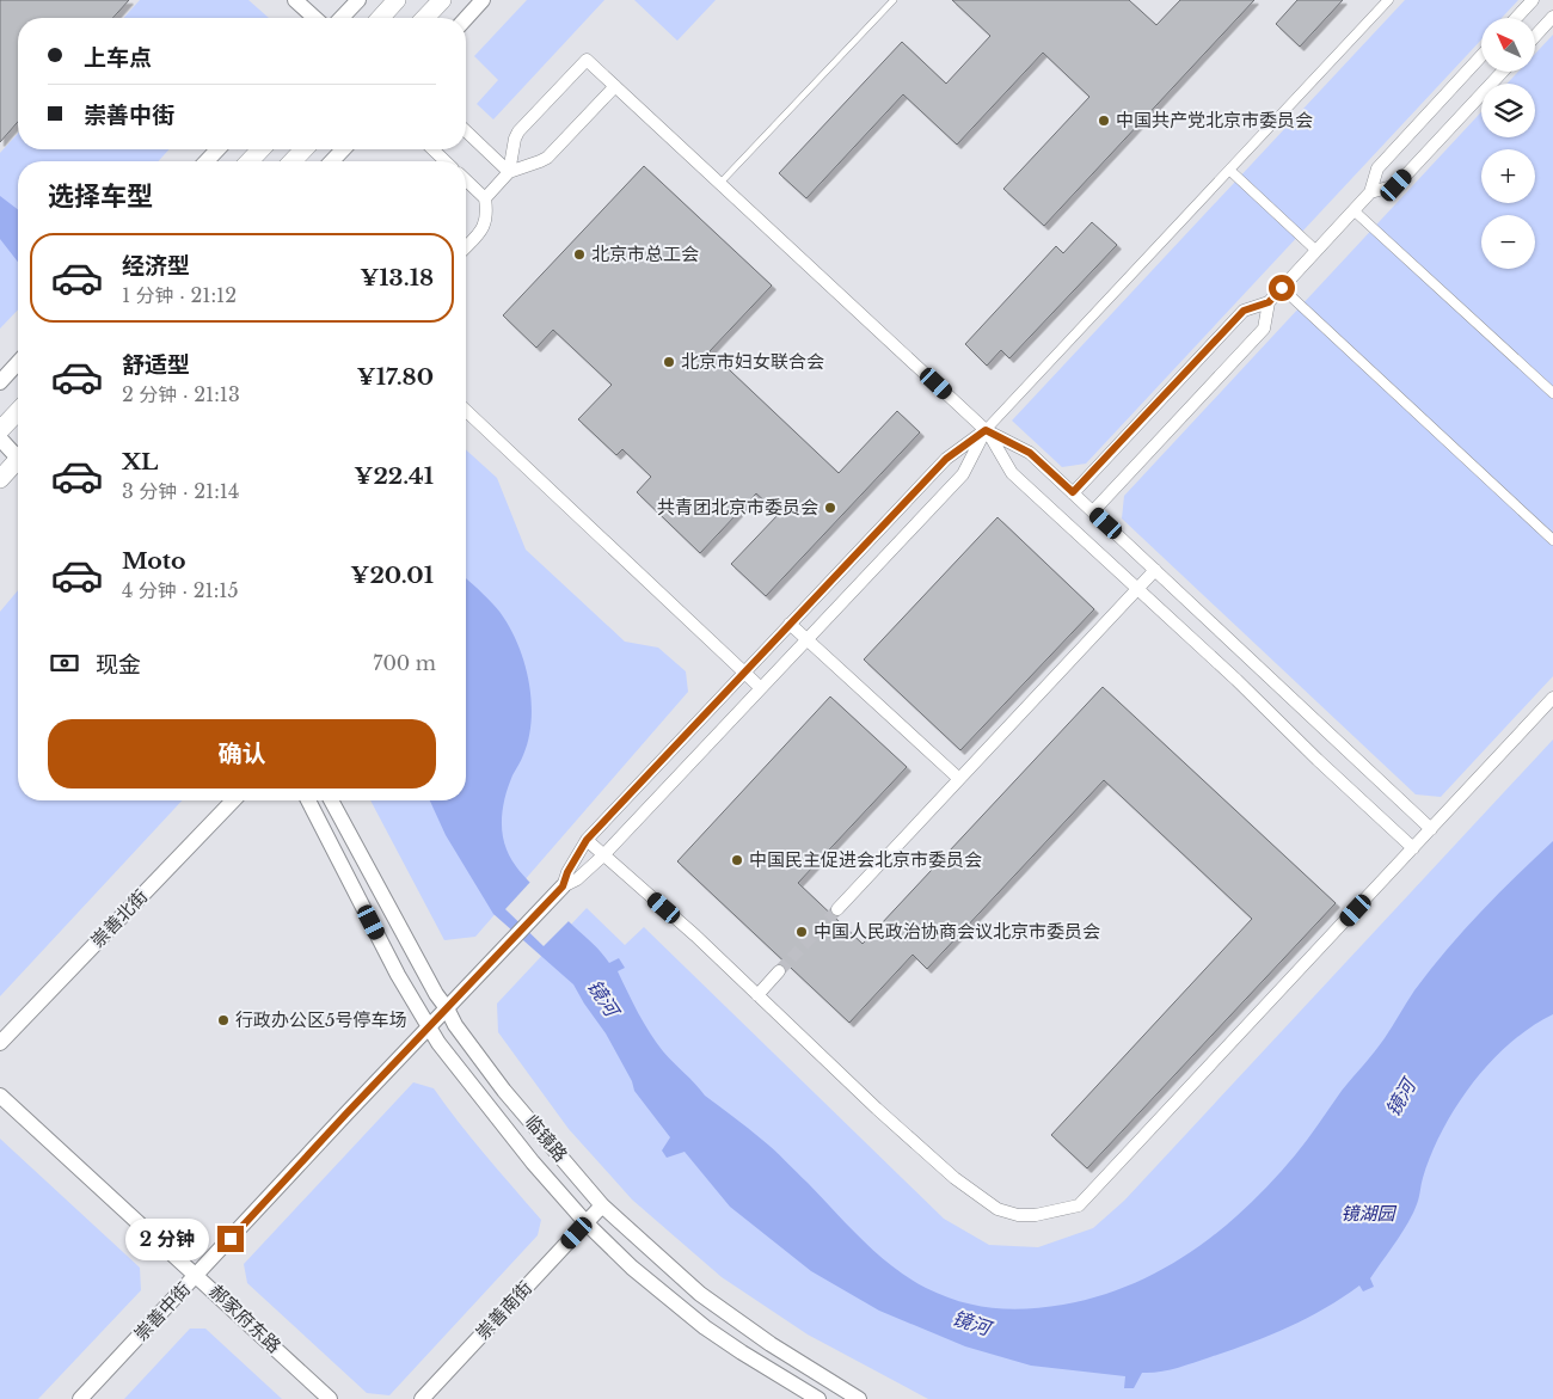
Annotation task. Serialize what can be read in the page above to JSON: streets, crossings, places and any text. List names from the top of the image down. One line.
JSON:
{"streets":{"street":["崇善北街","临镜路","崇善南街","崇善中街","郝家府东路"]},"crossings":[["临镜路","崇善南街"],["临镜路","崇善中街"],["崇善中街","郝家府东路"]],"water":["镜河"],"parks":["镜湖园"],"places":["中国共产党北京市委员会","北京市总工会","北京市妇女联合会","共青团北京市委员会","中国民主促进会北京市委员会","中国人民政治协商会议北京市委员会","行政办公区5号停车场"],"north":"top left","page":{"map_buttons":["+","−"],"banner":["上车点","崇善中街"],"heading":"选择车型","list":[{"name":"经济型","note":"1 分钟 · 21:12","value":"¥13.18"},{"name":"舒适型","note":"2 分钟 · 21:13","value":"¥17.80"},{"name":"XL","note":"3 分钟 · 21:14","value":"¥22.41"},{"name":"Moto","note":"4 分钟 · 21:15","value":"¥20.01"}],"pay":["现金","700 m"],"buttons":"确认","bubble":"2 分钟"}}
